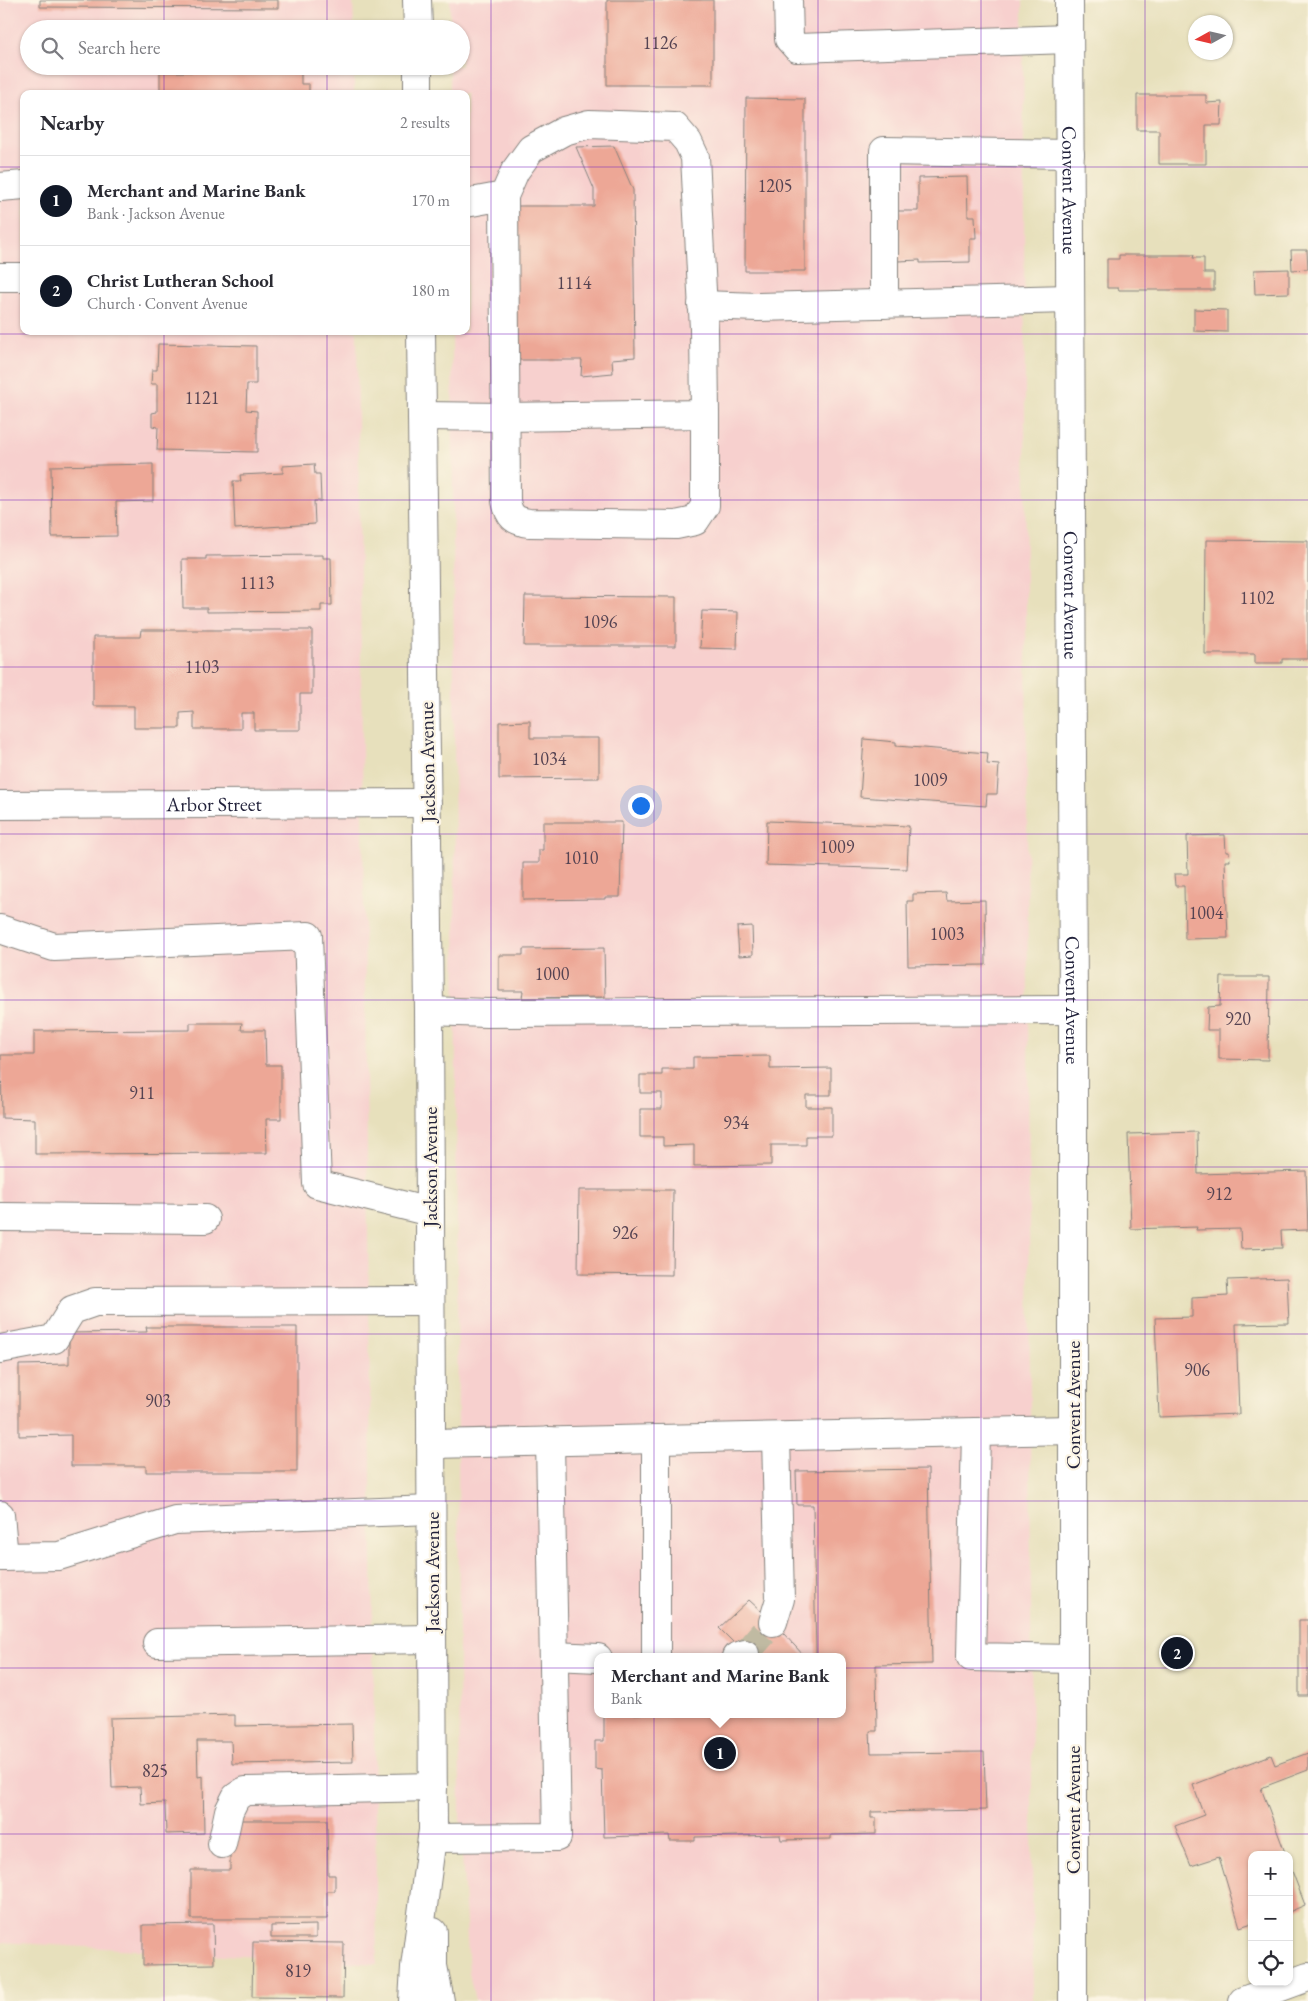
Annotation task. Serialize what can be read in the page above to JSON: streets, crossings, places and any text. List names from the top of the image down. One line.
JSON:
{"streets":{"street":["Convent Avenue","Jackson Avenue","Arbor Street"]},"crossings":[["Jackson Avenue","Arbor Street"]],"house_numbers":["1126","1205","1114","1121","1113","1102","1096","1103","1034","1009","1009","1010","1004","1003","1000","920","911","934","912","926","906","903","825","819"],"north":"left","page":{"search":"Search here","heading":["Nearby","2 results"],"list":[{"mark":"1","name":"Merchant and Marine Bank","note":"Bank · Jackson Avenue","value":"170 m"},{"mark":"2","name":"Christ Lutheran School","note":"Church · Convent Avenue","value":"180 m"}],"pins":["2","1"],"popup":["Merchant and Marine Bank","Bank"],"map_buttons":["+","−"]}}
